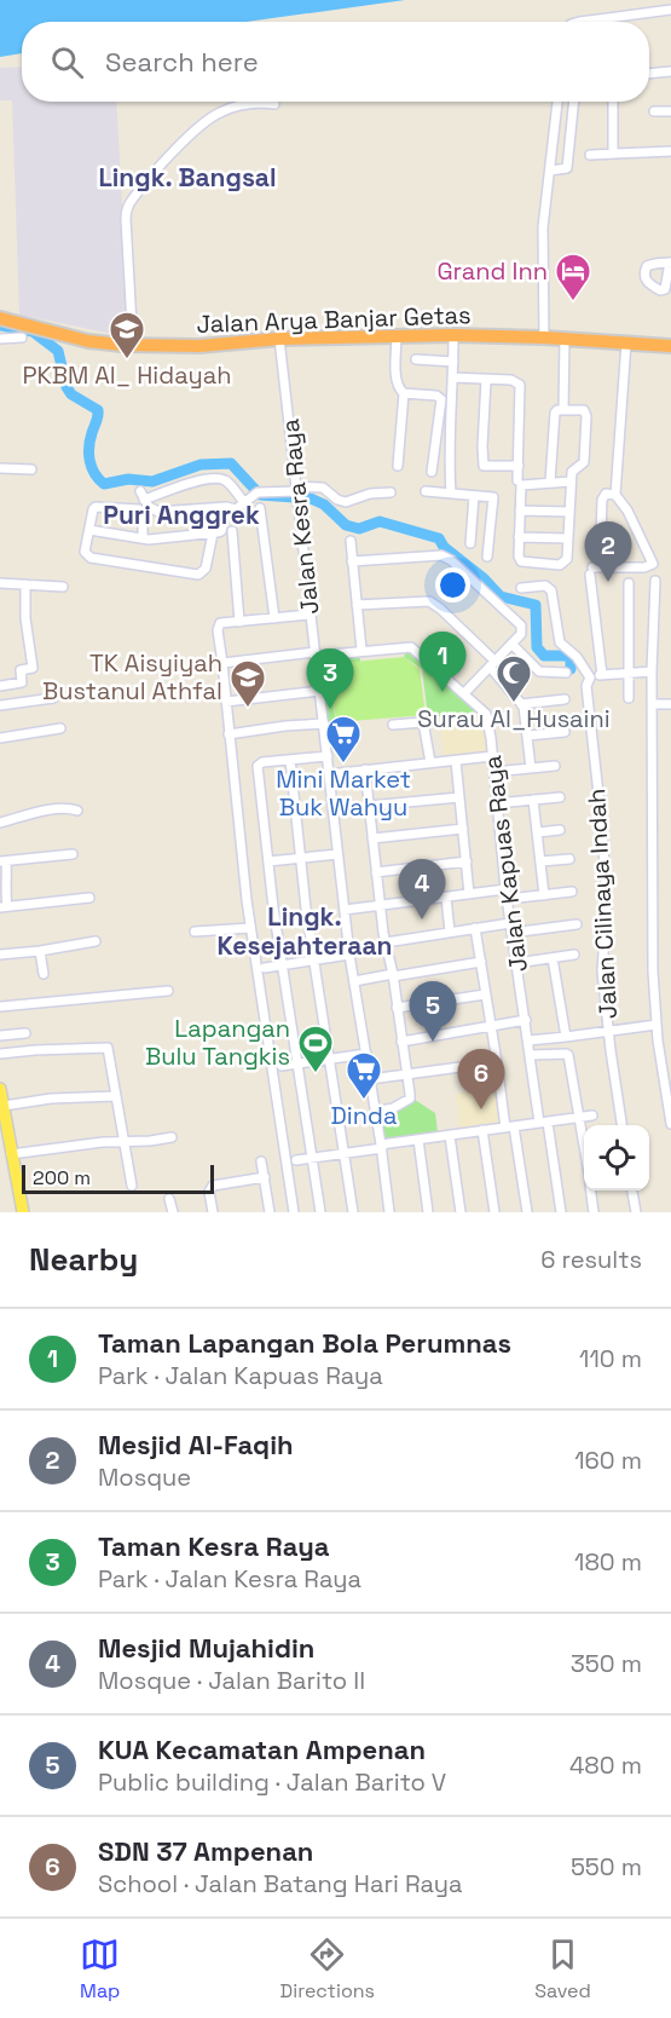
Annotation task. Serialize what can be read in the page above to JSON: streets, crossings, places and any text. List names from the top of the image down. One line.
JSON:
{"streets":{"highway":["Jalan Arya Banjar Getas"],"street":["Jalan Kesra Raya","Jalan Kapuas Raya","Jalan Cilinaya Indah"]},"crossings":[["Jalan Arya Banjar Getas","Jalan Kesra Raya"],["Jalan Kesra Raya","Jalan Kapuas Raya"]],"districts":["Lingk. Bangsal","Puri Anggrek","Lingk. Kesejahteraan"],"places":{"hotel":["Grand Inn"],"school or university":["PKBM Al_ Hidayah","TK Aisyiyah Bustanul Athfal"],"mosque":["Surau Al_Husaini"],"supermarket":["Mini Market Buk Wahyu","Dinda"],"sports":["Lapangan Bulu Tangkis"]},"scale_bar":"200 m","page":{"search":"Search here","pins":["2","1","3","4","5","6"],"scale":"200 m","heading":["Nearby","6 results"],"list":[{"mark":"1","name":"Taman Lapangan Bola Perumnas","note":"Park · Jalan Kapuas Raya","value":"110 m"},{"mark":"2","name":"Mesjid Al-Faqih","note":"Mosque","value":"160 m"},{"mark":"3","name":"Taman Kesra Raya","note":"Park · Jalan Kesra Raya","value":"180 m"},{"mark":"4","name":"Mesjid Mujahidin","note":"Mosque · Jalan Barito II","value":"350 m"},{"mark":"5","name":"KUA Kecamatan Ampenan","note":"Public building · Jalan Barito V","value":"480 m"},{"mark":"6","name":"SDN 37 Ampenan","note":"School · Jalan Batang Hari Raya","value":"550 m"}],"nav":["Map","Directions","Saved"]}}
